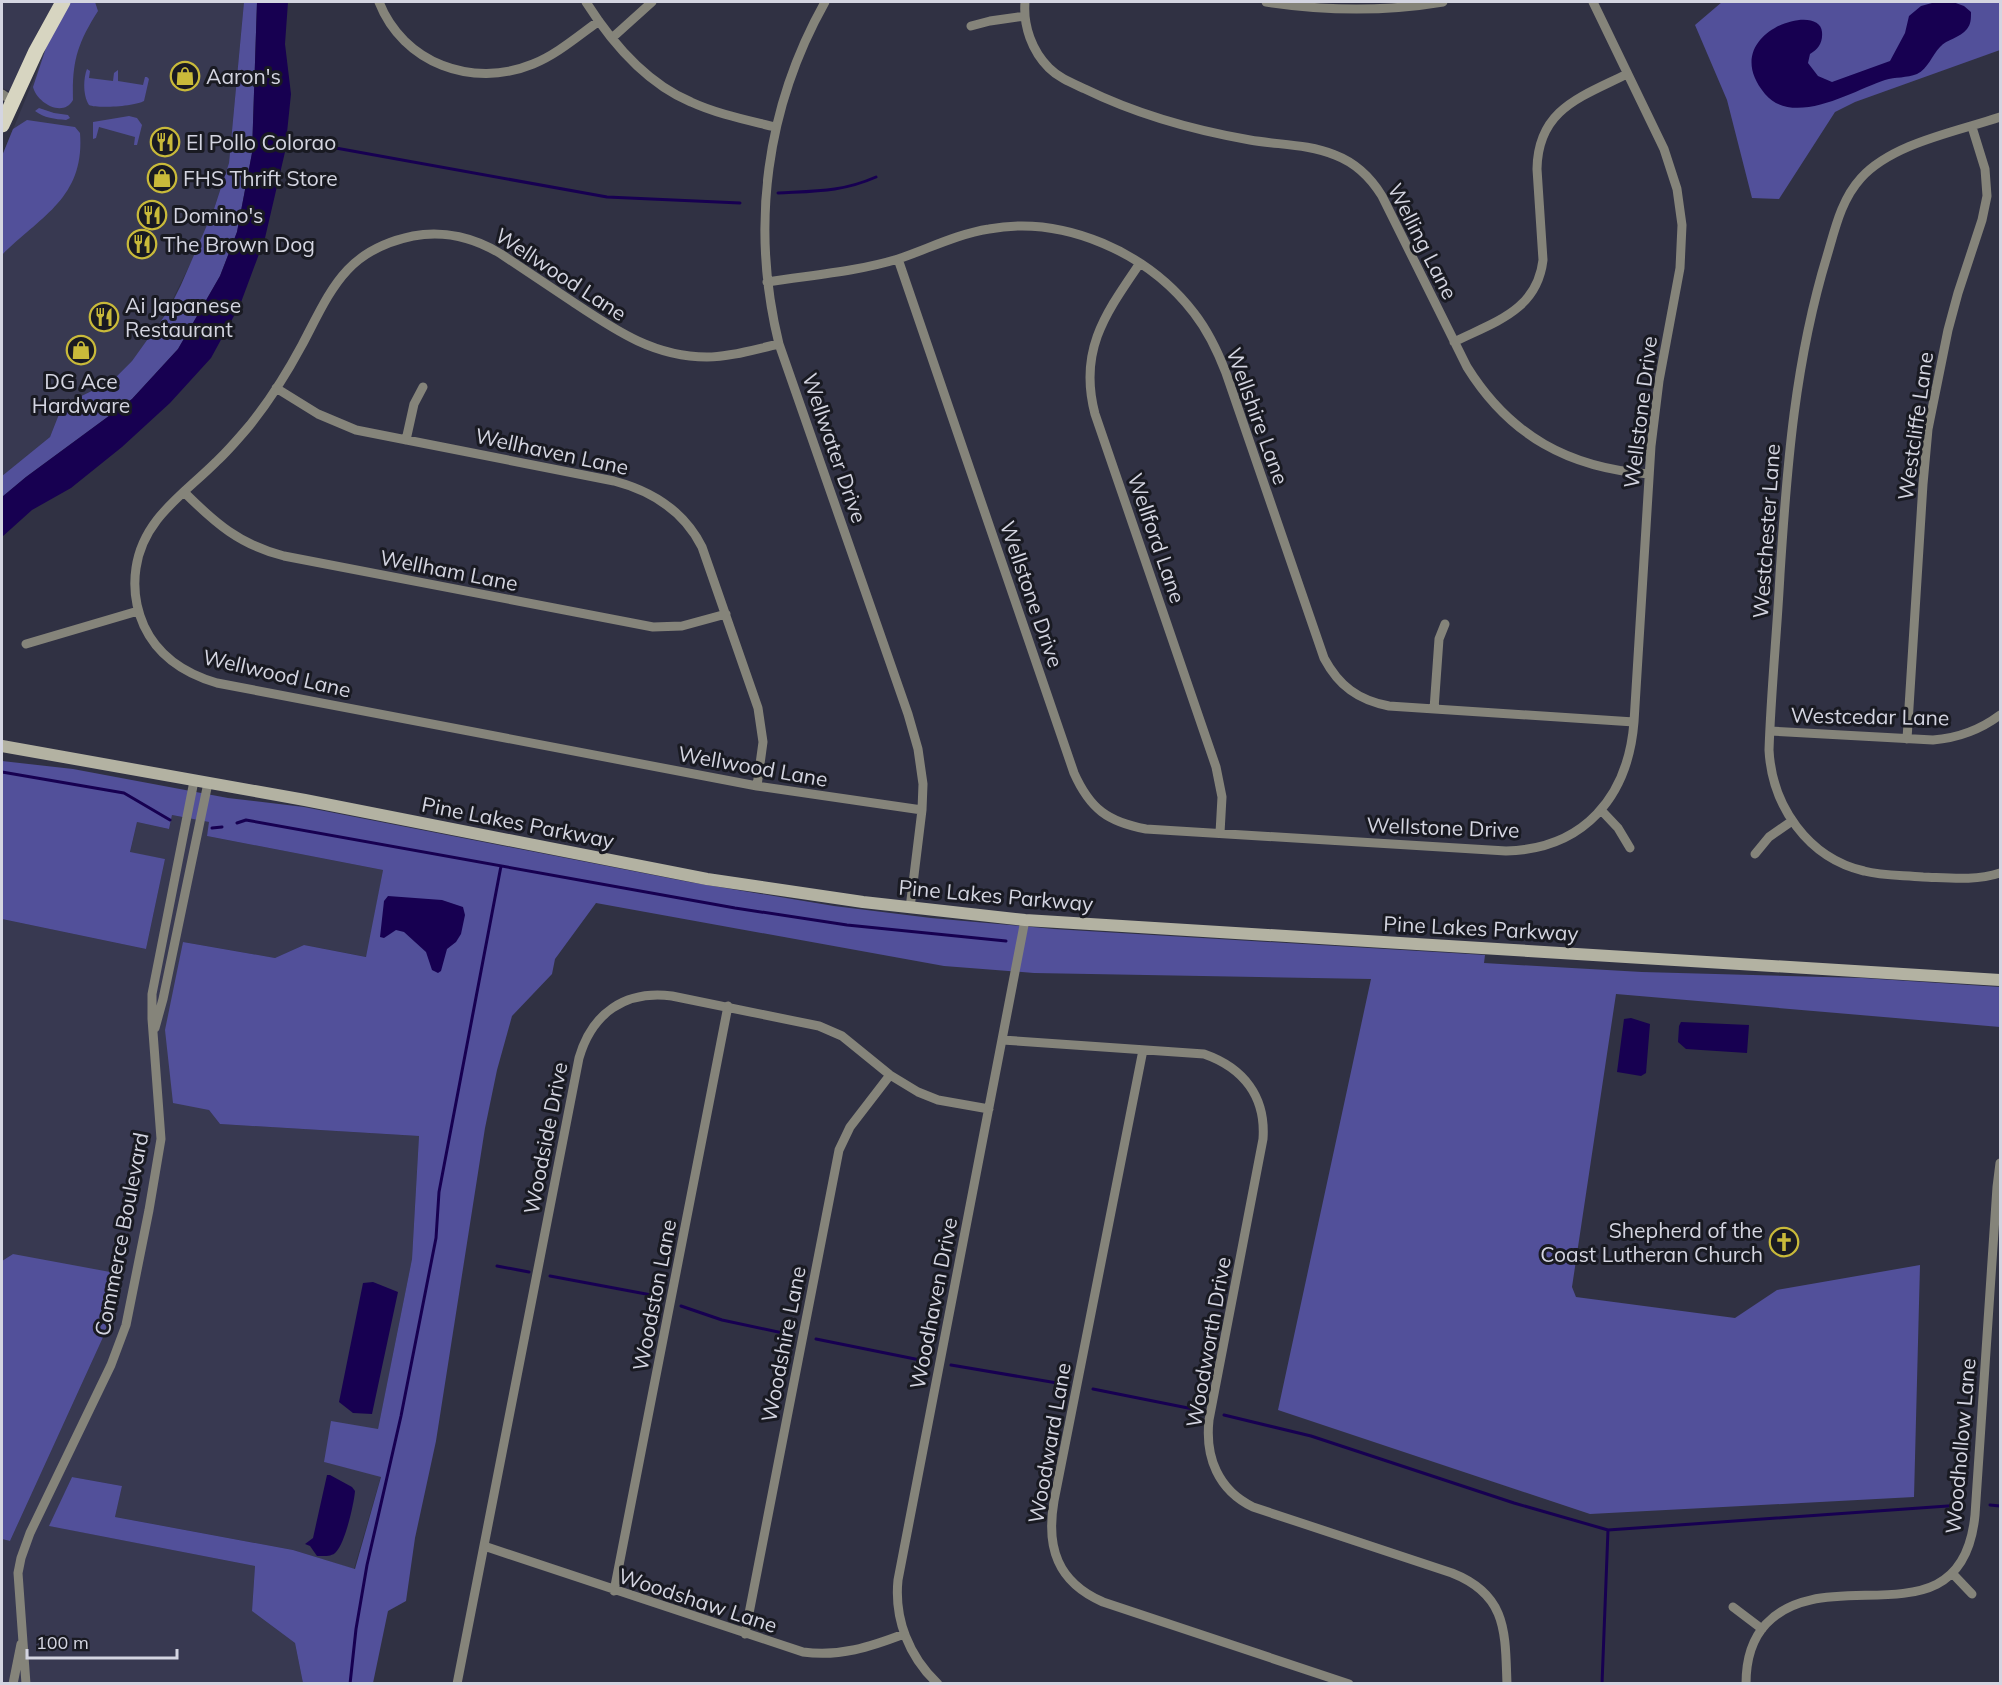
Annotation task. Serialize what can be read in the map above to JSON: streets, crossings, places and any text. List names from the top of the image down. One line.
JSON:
{"streets":{"street":["Welling Lane","Wellwood Lane","Wellstone Drive","Wellshire Lane","Westcliffe Lane","Wellwater Drive","Wellhaven Lane","Westchester Lane","Wellford Lane","Wellham Lane","Westcedar Lane","Pine Lakes Parkway","Woodside Drive","Commerce Boulevard","Woodston Lane","Woodhaven Drive","Woodworth Drive","Woodshire Lane","Woodward Lane","Woodhollow Lane","Woodshaw Lane"]},"crossings":[["Welling Lane","Wellstone Drive"],["Wellwood Lane","Wellwater Drive"],["Wellwood Lane","Wellhaven Lane"],["Wellwood Lane","Wellham Lane"],["Wellstone Drive","Wellshire Lane"],["Wellstone Drive","Wellford Lane"],["Wellshire Lane","Wellwater Drive"],["Wellshire Lane","Wellford Lane"],["Westcliffe Lane","Westchester Lane"],["Westcliffe Lane","Westcedar Lane"],["Wellwater Drive","Pine Lakes Parkway"],["Wellhaven Lane","Wellham Lane"],["Westchester Lane","Westcedar Lane"],["Pine Lakes Parkway","Commerce Boulevard"],["Pine Lakes Parkway","Woodhaven Drive"],["Woodside Drive","Woodston Lane"],["Woodside Drive","Woodhaven Drive"],["Woodside Drive","Woodshire Lane"],["Woodside Drive","Woodshaw Lane"],["Woodston Lane","Woodshaw Lane"],["Woodhaven Drive","Woodworth Drive"],["Woodhaven Drive","Woodshaw Lane"],["Woodworth Drive","Woodward Lane"],["Woodshire Lane","Woodshaw Lane"]],"places":{"shop":["Aaron's","FHS Thrift Store","DG Ace Hardware"],"restaurant":["El Pollo Colorao","Domino's","The Brown Dog","Ai Japanese Restaurant"],"church":["Shepherd of the Coast Lutheran Church"]},"scale_bar":"100 m"}
